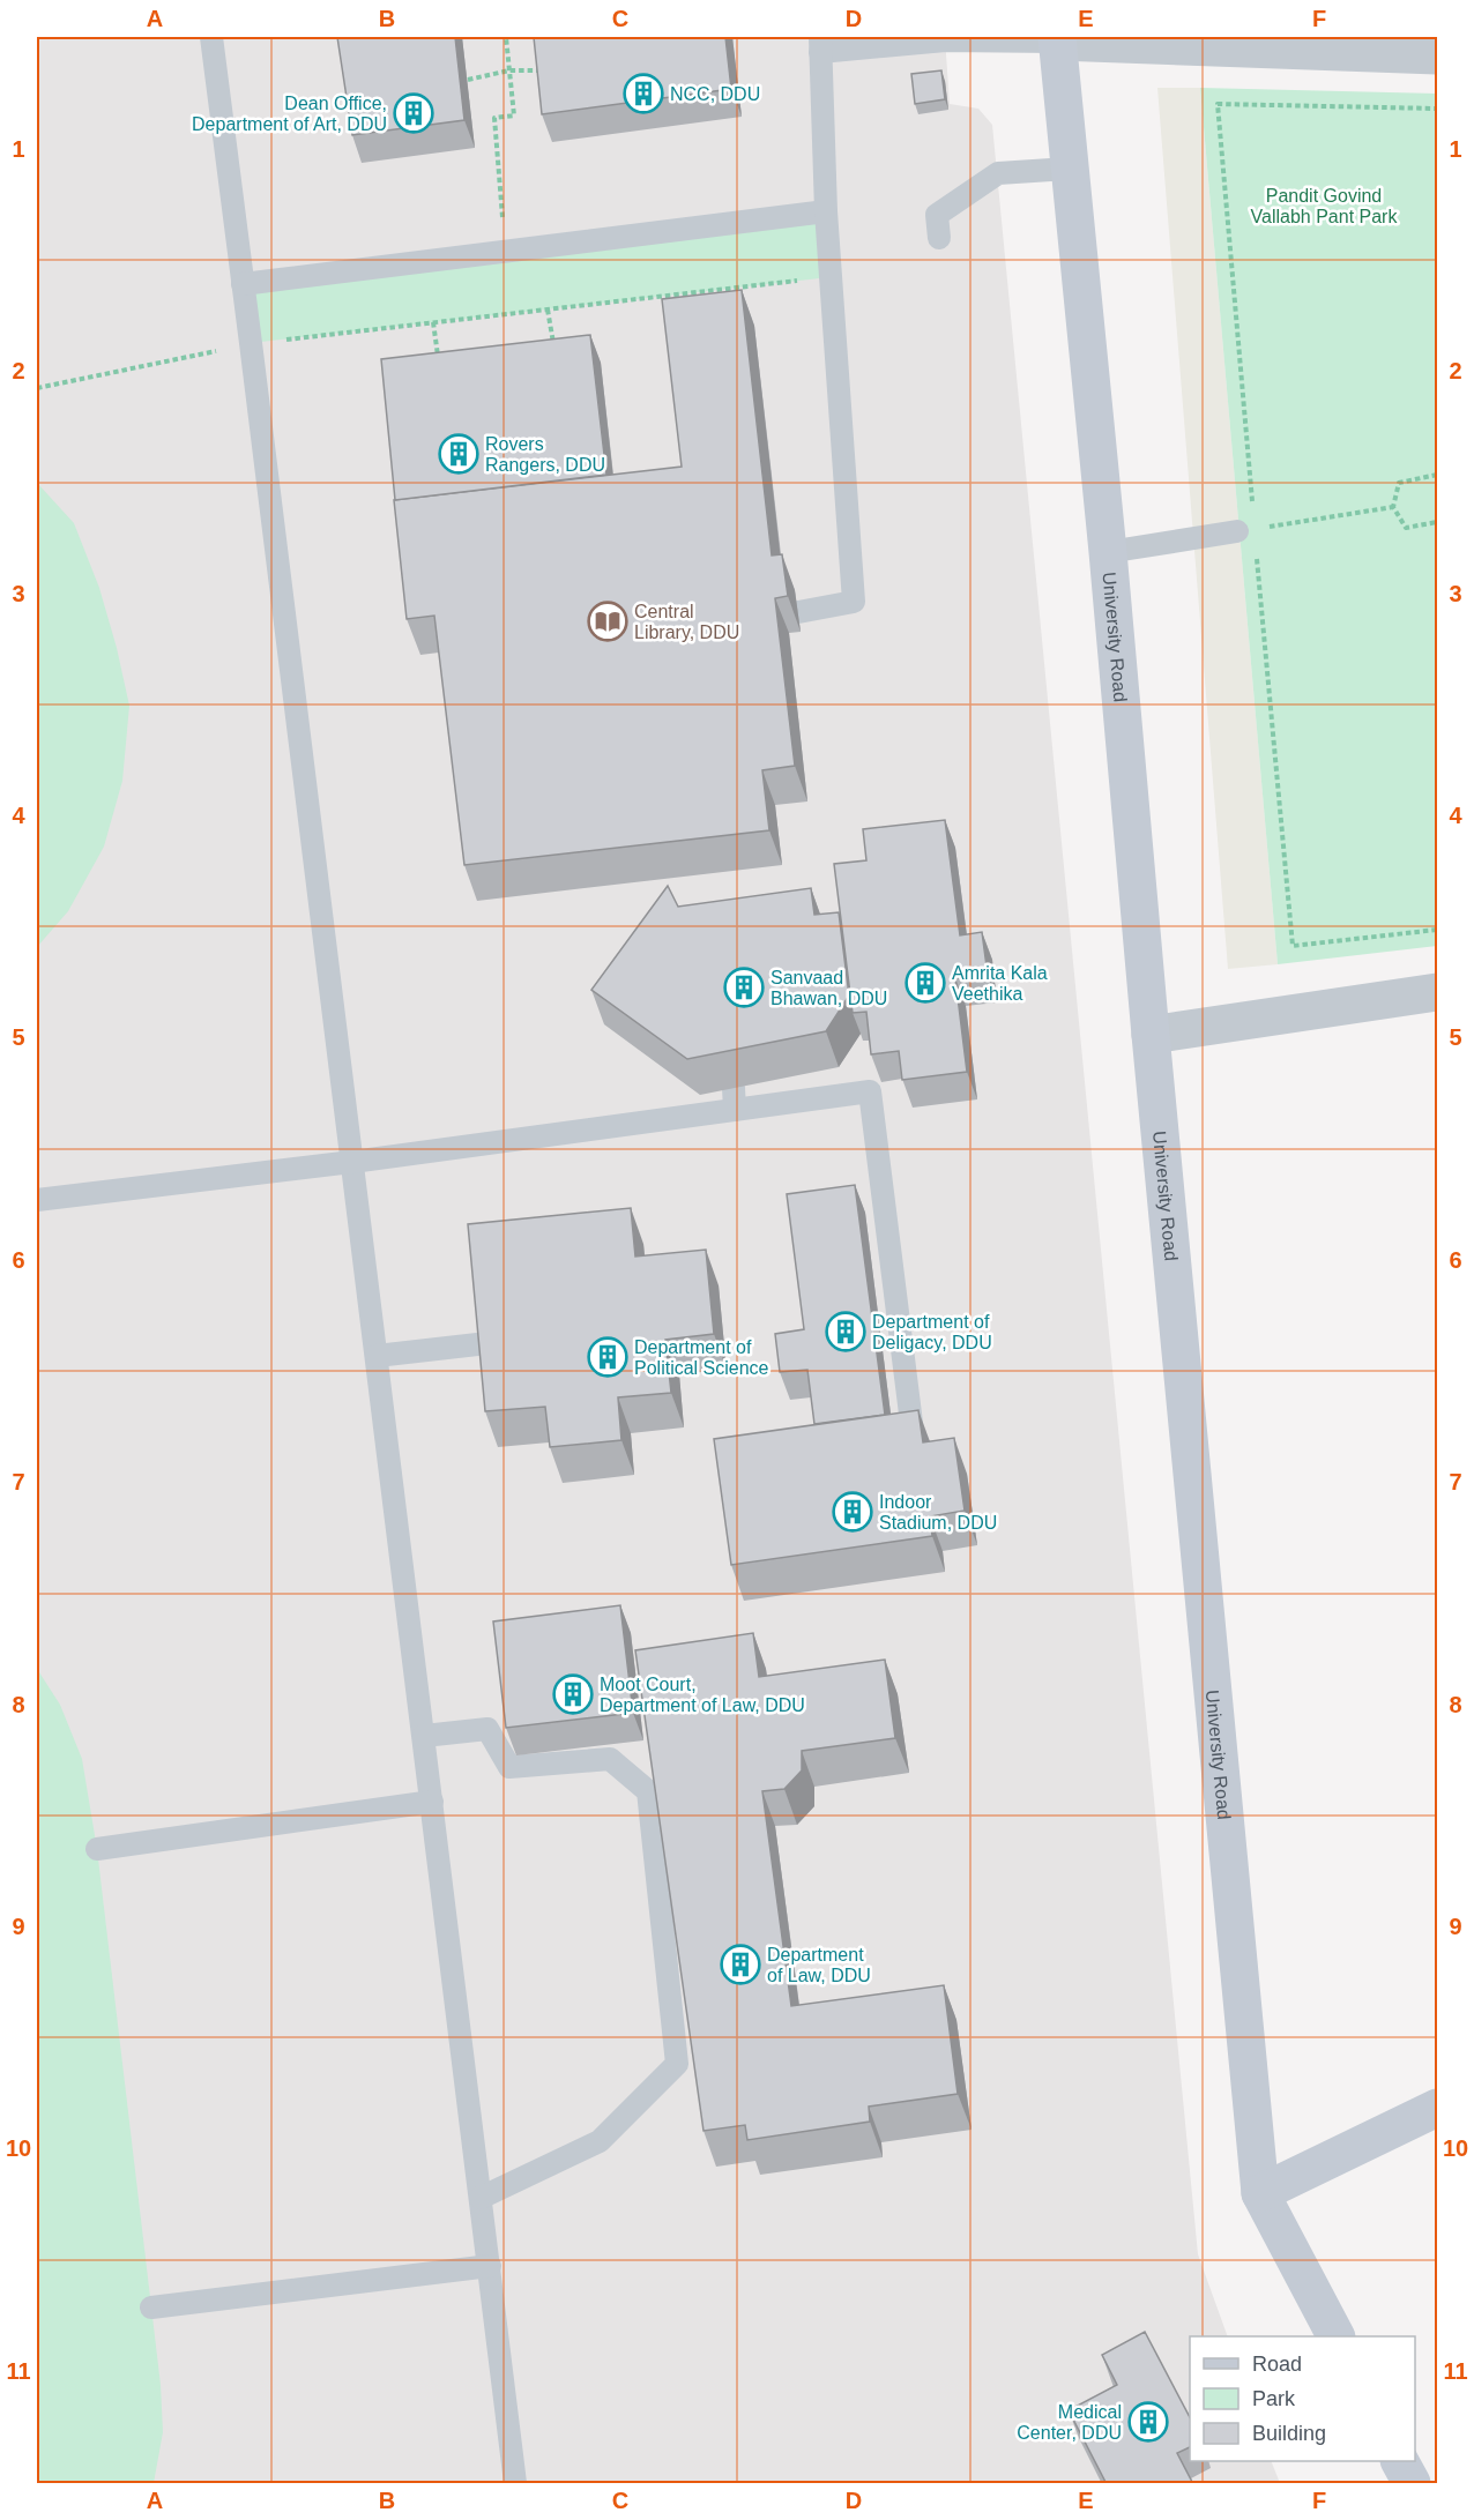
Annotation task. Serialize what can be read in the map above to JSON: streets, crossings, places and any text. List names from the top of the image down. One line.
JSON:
{"streets":{"main road":["University Road"]},"parks":["Pandit Govind Vallabh Pant Park"],"places":{"building":["NCC, DDU","Dean Office, Department of Art, DDU","Rovers Rangers, DDU","Amrita Kala Veethika","Sanvaad Bhawan, DDU","Department of Deligacy, DDU","Department of Political Science","Indoor Stadium, DDU","Moot Court, Department of Law, DDU","Department of Law, DDU","Medical Center, DDU"],"library":["Central Library, DDU"]},"legend":["Road","Park","Building"],"grid":{"columns":["A","B","C","D","E","F"],"rows":["1","2","3","4","5","6","7","8","9","10","11"]}}
